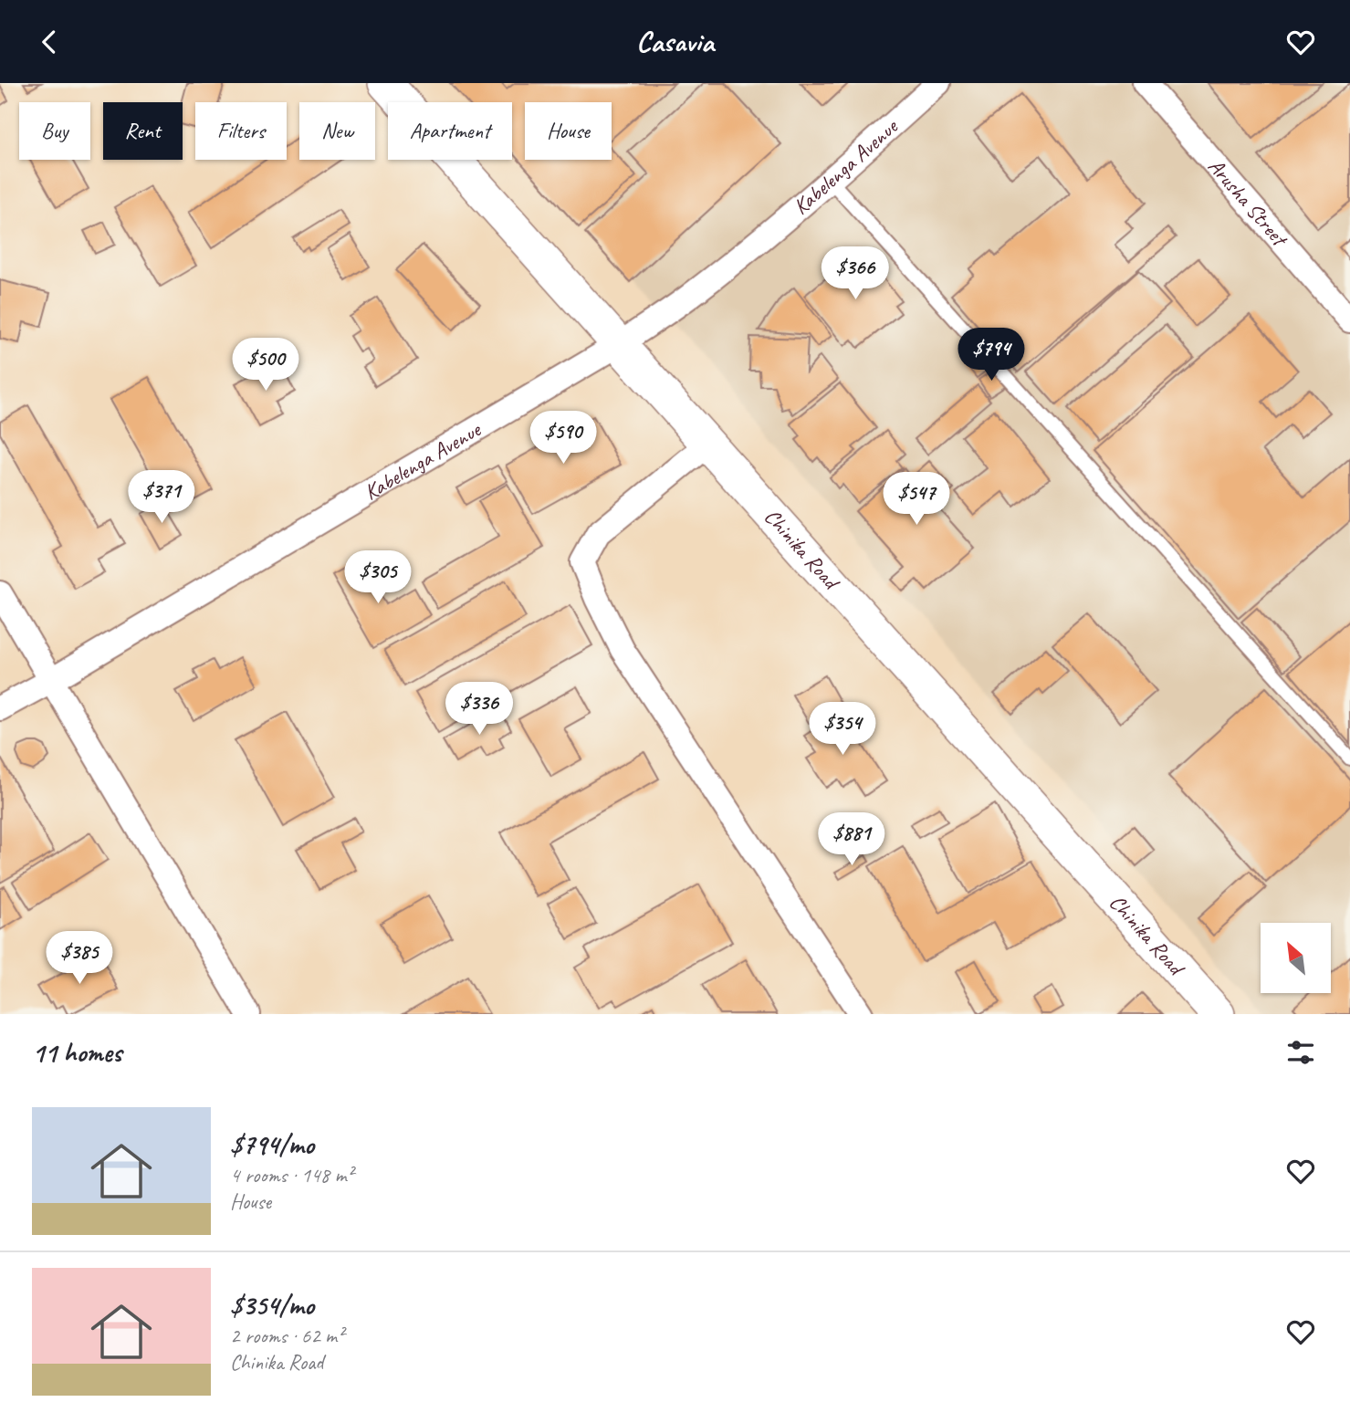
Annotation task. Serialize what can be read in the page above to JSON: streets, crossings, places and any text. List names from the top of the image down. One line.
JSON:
{"streets":{"main road":["Chinika Road"],"street":["Kabelenga Avenue","Arusha Street"]},"crossings":[["Kabelenga Avenue","Chinika Road"]],"north":"top left","page":{"header":"Casavia","chip":["Buy","Rent","Filters","New","Apartment","House"],"price":["$366","$794","$500","$590","$371","$547","$305","$336","$354","$881","$385"],"heading":"11 homes","list":[{"name":"$794/mo","note":"4 rooms · 148 m² · House"},{"name":"$354/mo","note":"2 rooms · 62 m² · Chinika Road"}]}}
